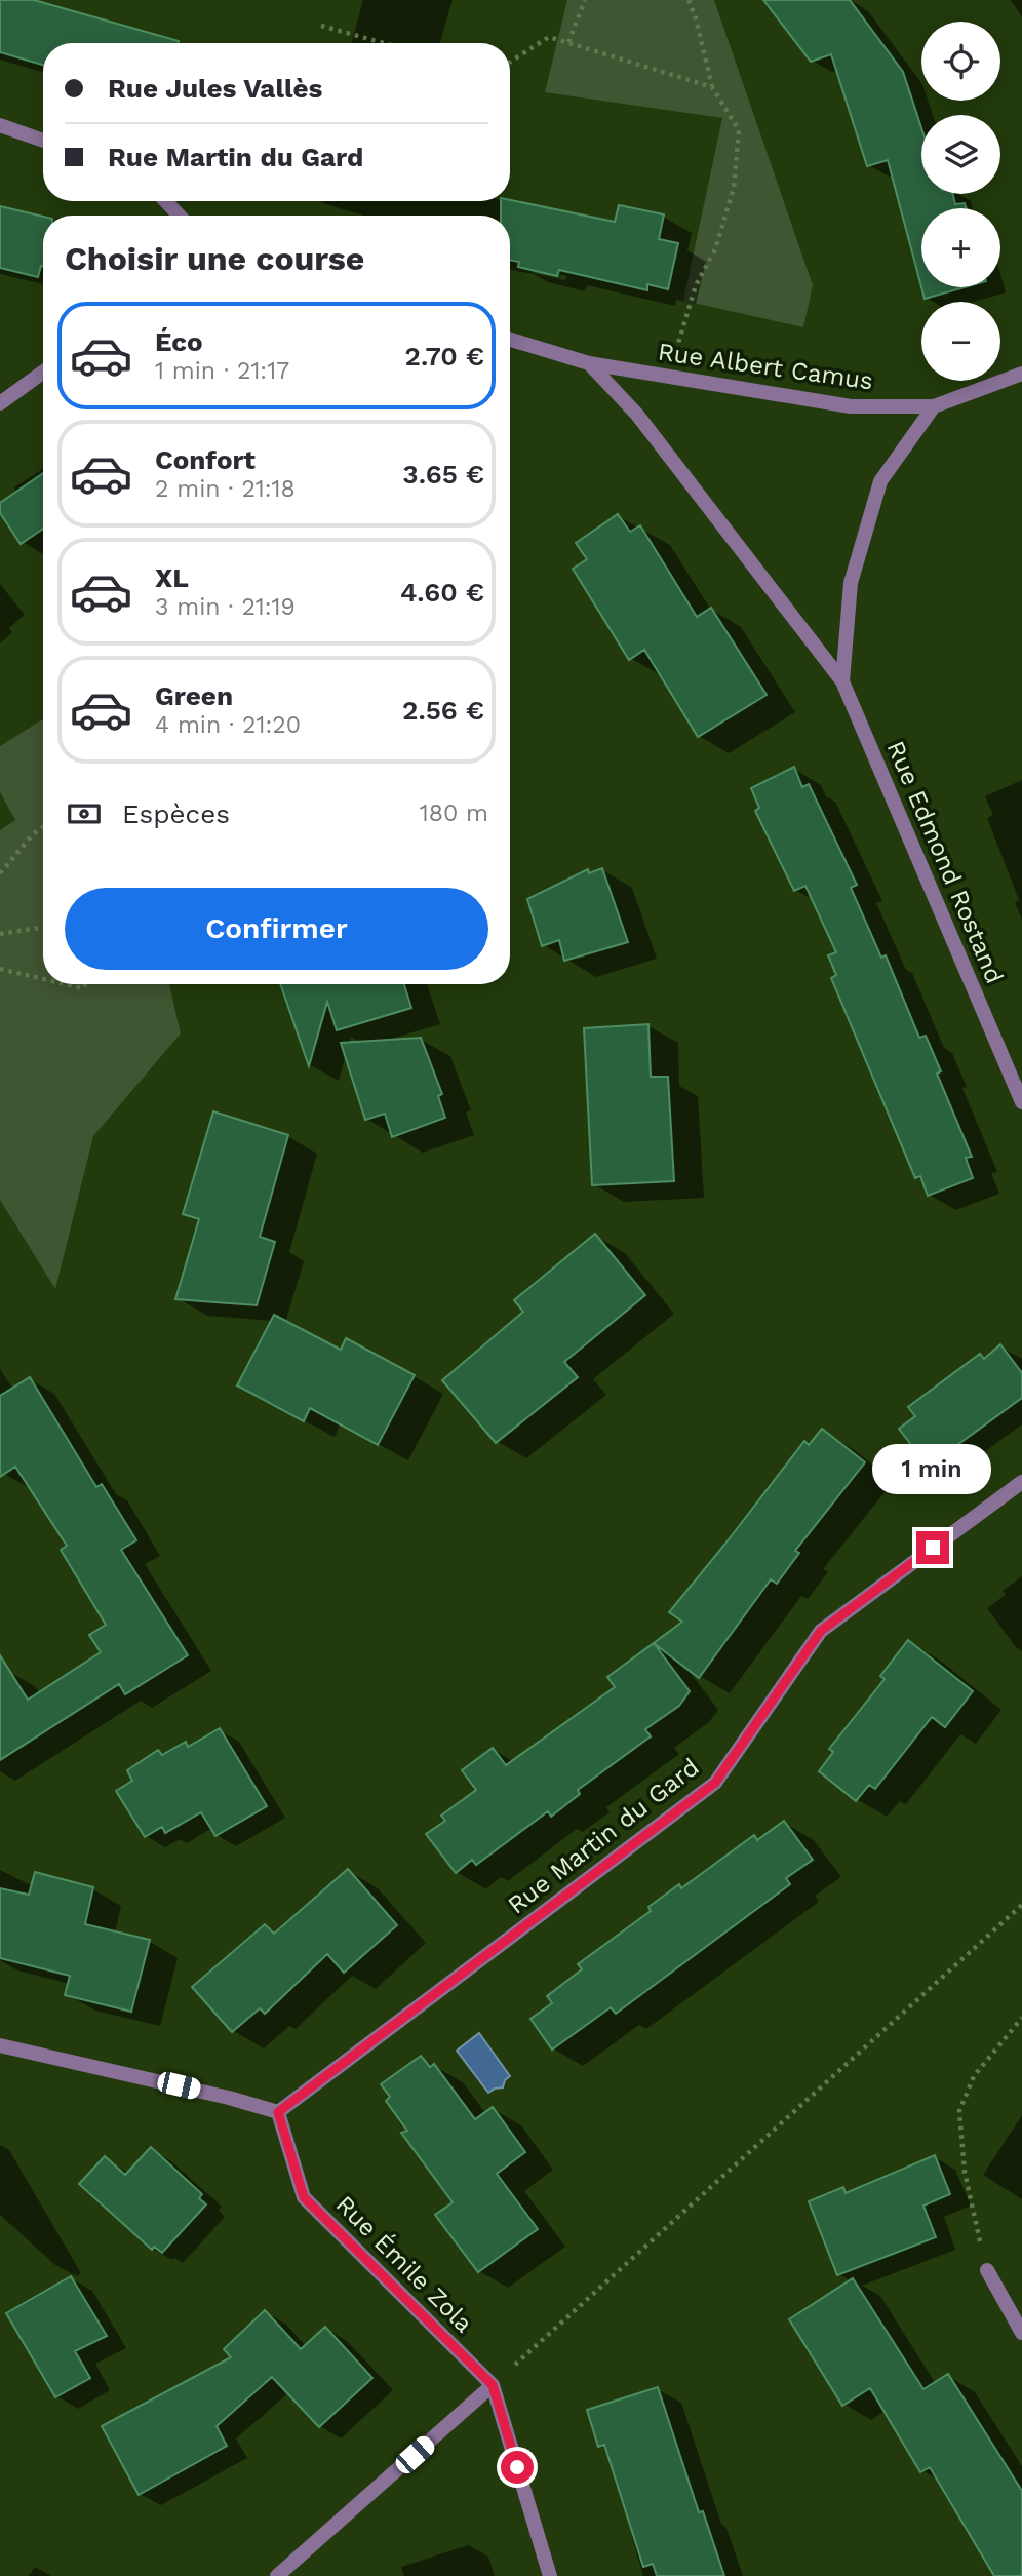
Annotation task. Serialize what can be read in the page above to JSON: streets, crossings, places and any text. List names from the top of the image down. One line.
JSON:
{"streets":{"street":["Rue Albert Camus","Rue Edmond Rostand","Rue Martin du Gard","Rue Émile Zola"]},"crossings":[["Rue Albert Camus","Rue Edmond Rostand"],["Rue Martin du Gard","Rue Émile Zola"]],"page":{"map_buttons":["+","−"],"banner":["Rue Jules Vallès","Rue Martin du Gard"],"heading":"Choisir une course","list":[{"name":"Éco","note":"1 min · 21:17","value":"2.70 €"},{"name":"Confort","note":"2 min · 21:18","value":"3.65 €"},{"name":"XL","note":"3 min · 21:19","value":"4.60 €"},{"name":"Green","note":"4 min · 21:20","value":"2.56 €"}],"pay":["Espèces","180 m"],"buttons":"Confirmer","bubble":"1 min"}}
